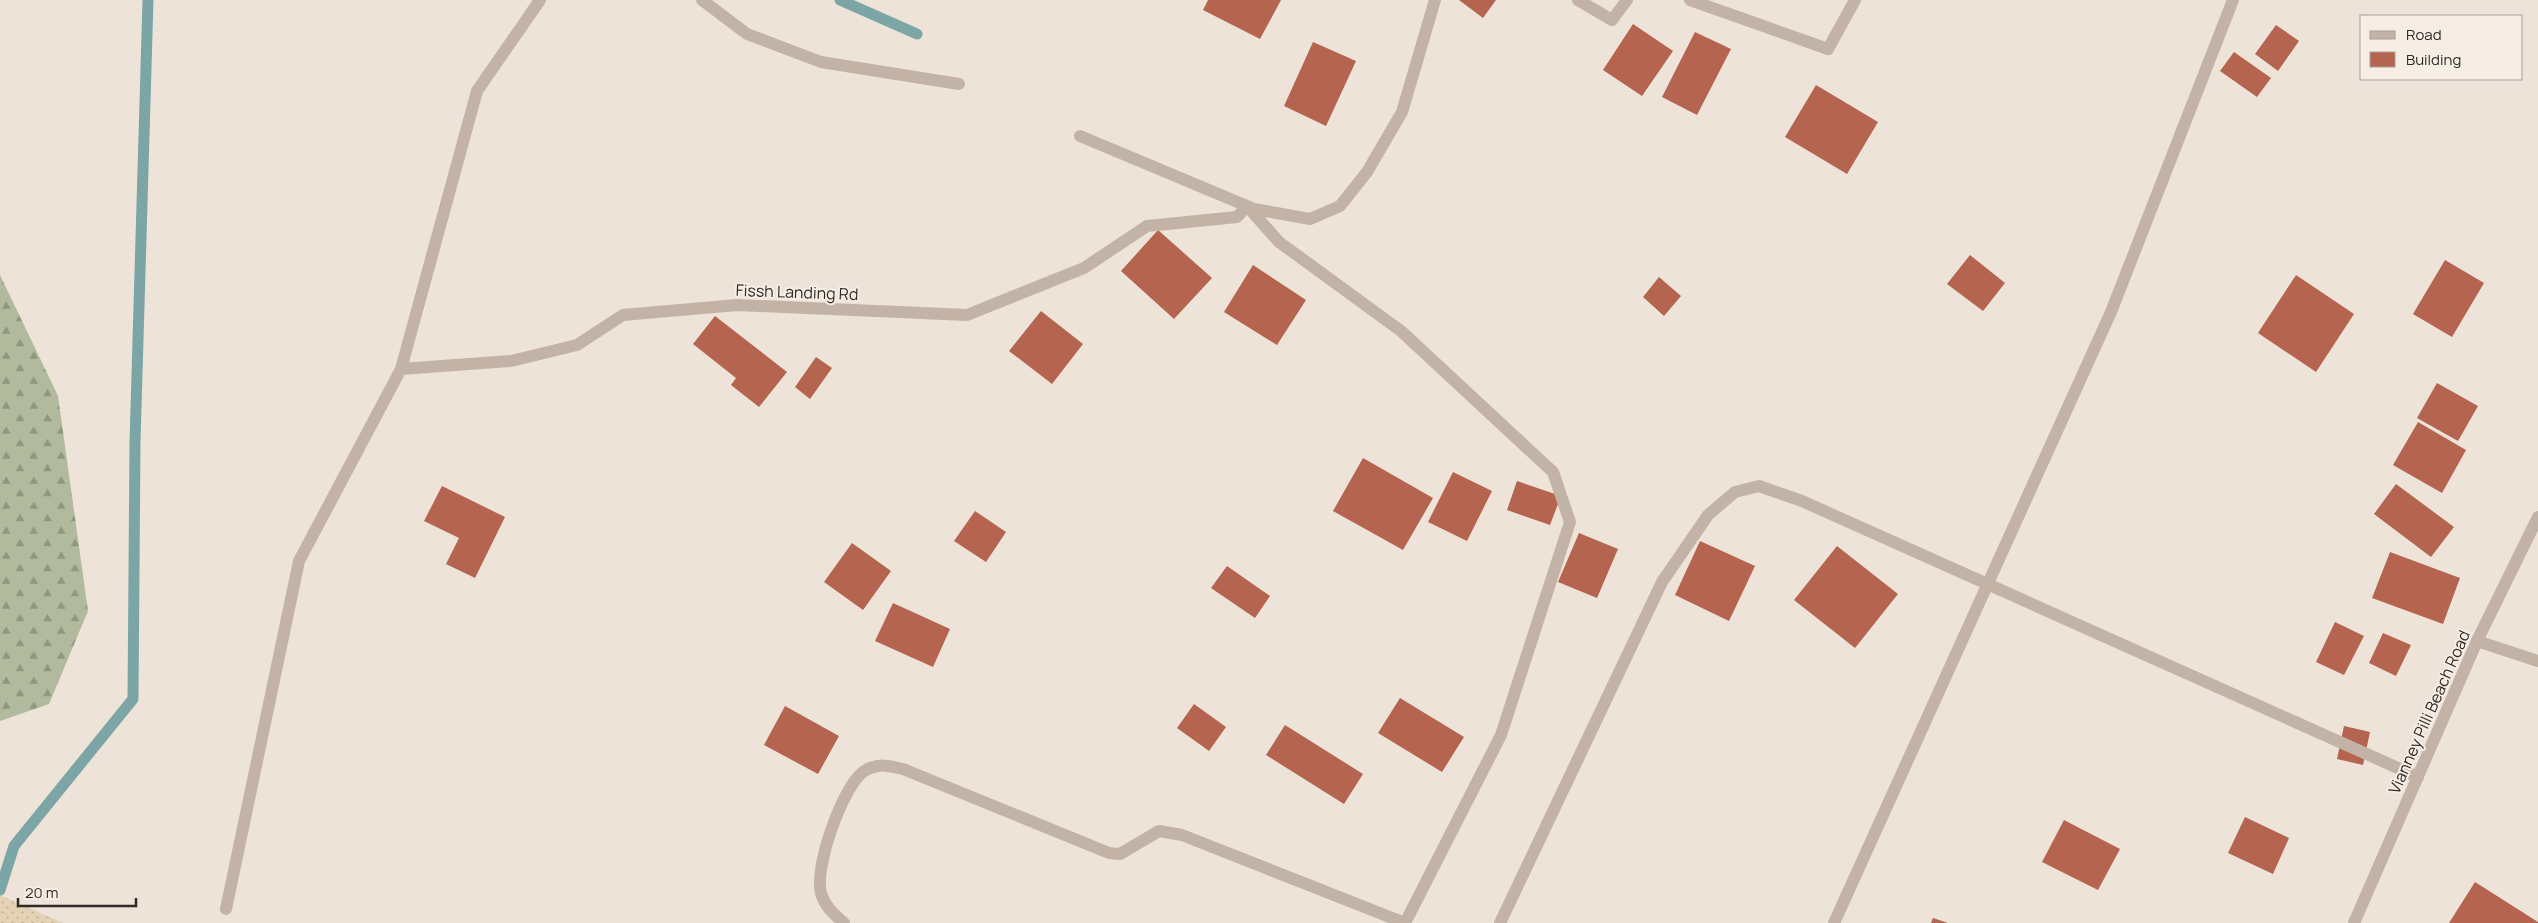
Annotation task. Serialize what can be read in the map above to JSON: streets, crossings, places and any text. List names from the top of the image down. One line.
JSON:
{"streets":{"street":["Fissh Landing Rd","Vianney Pilli Beach Road"]},"legend":["Road","Building"],"scale_bar":"20 m"}
